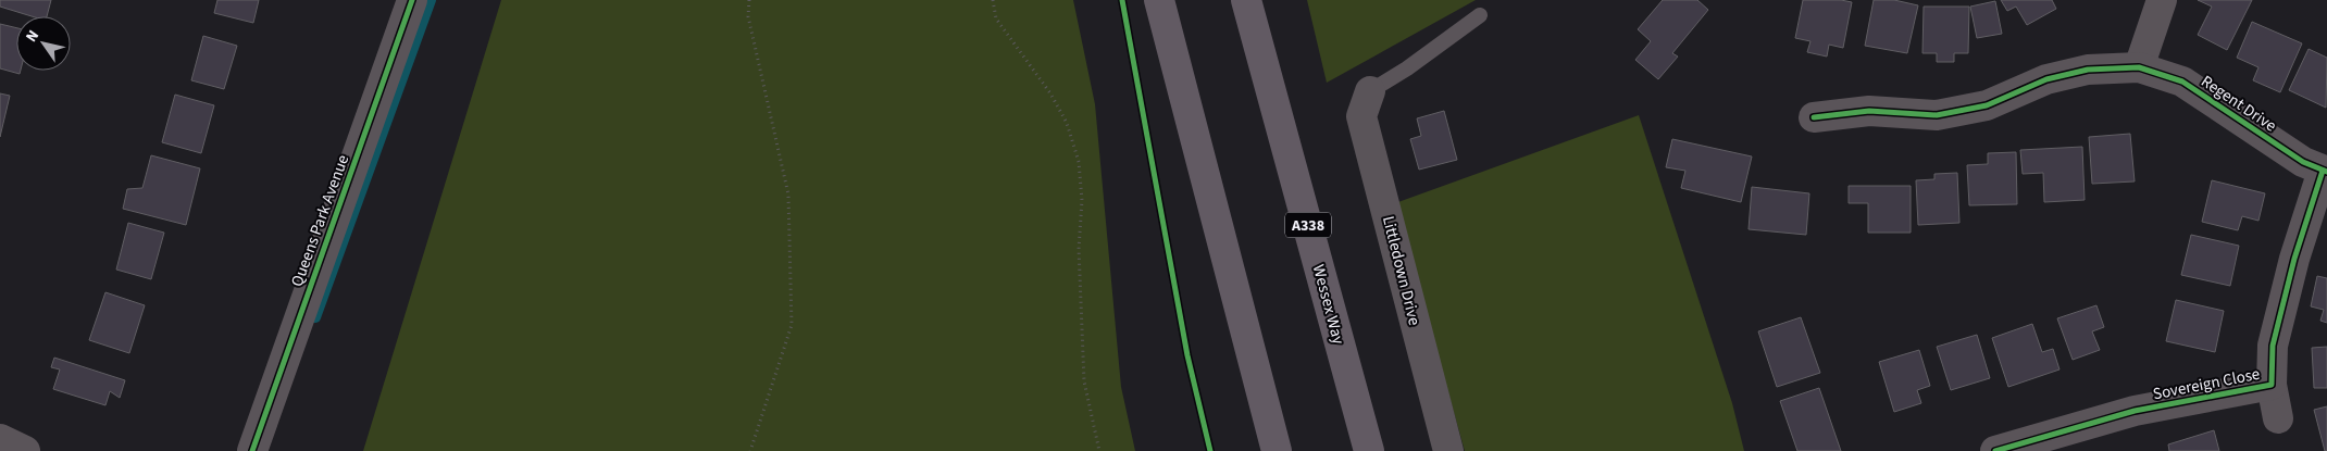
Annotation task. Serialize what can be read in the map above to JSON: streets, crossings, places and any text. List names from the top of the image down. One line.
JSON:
{"streets":{"highway":["A338","Wessex Way"],"street":["Regent Drive","Queens Park Avenue","Littledown Drive","Sovereign Close"]},"crossings":[["Regent Drive","Sovereign Close"]],"north":"top left"}
